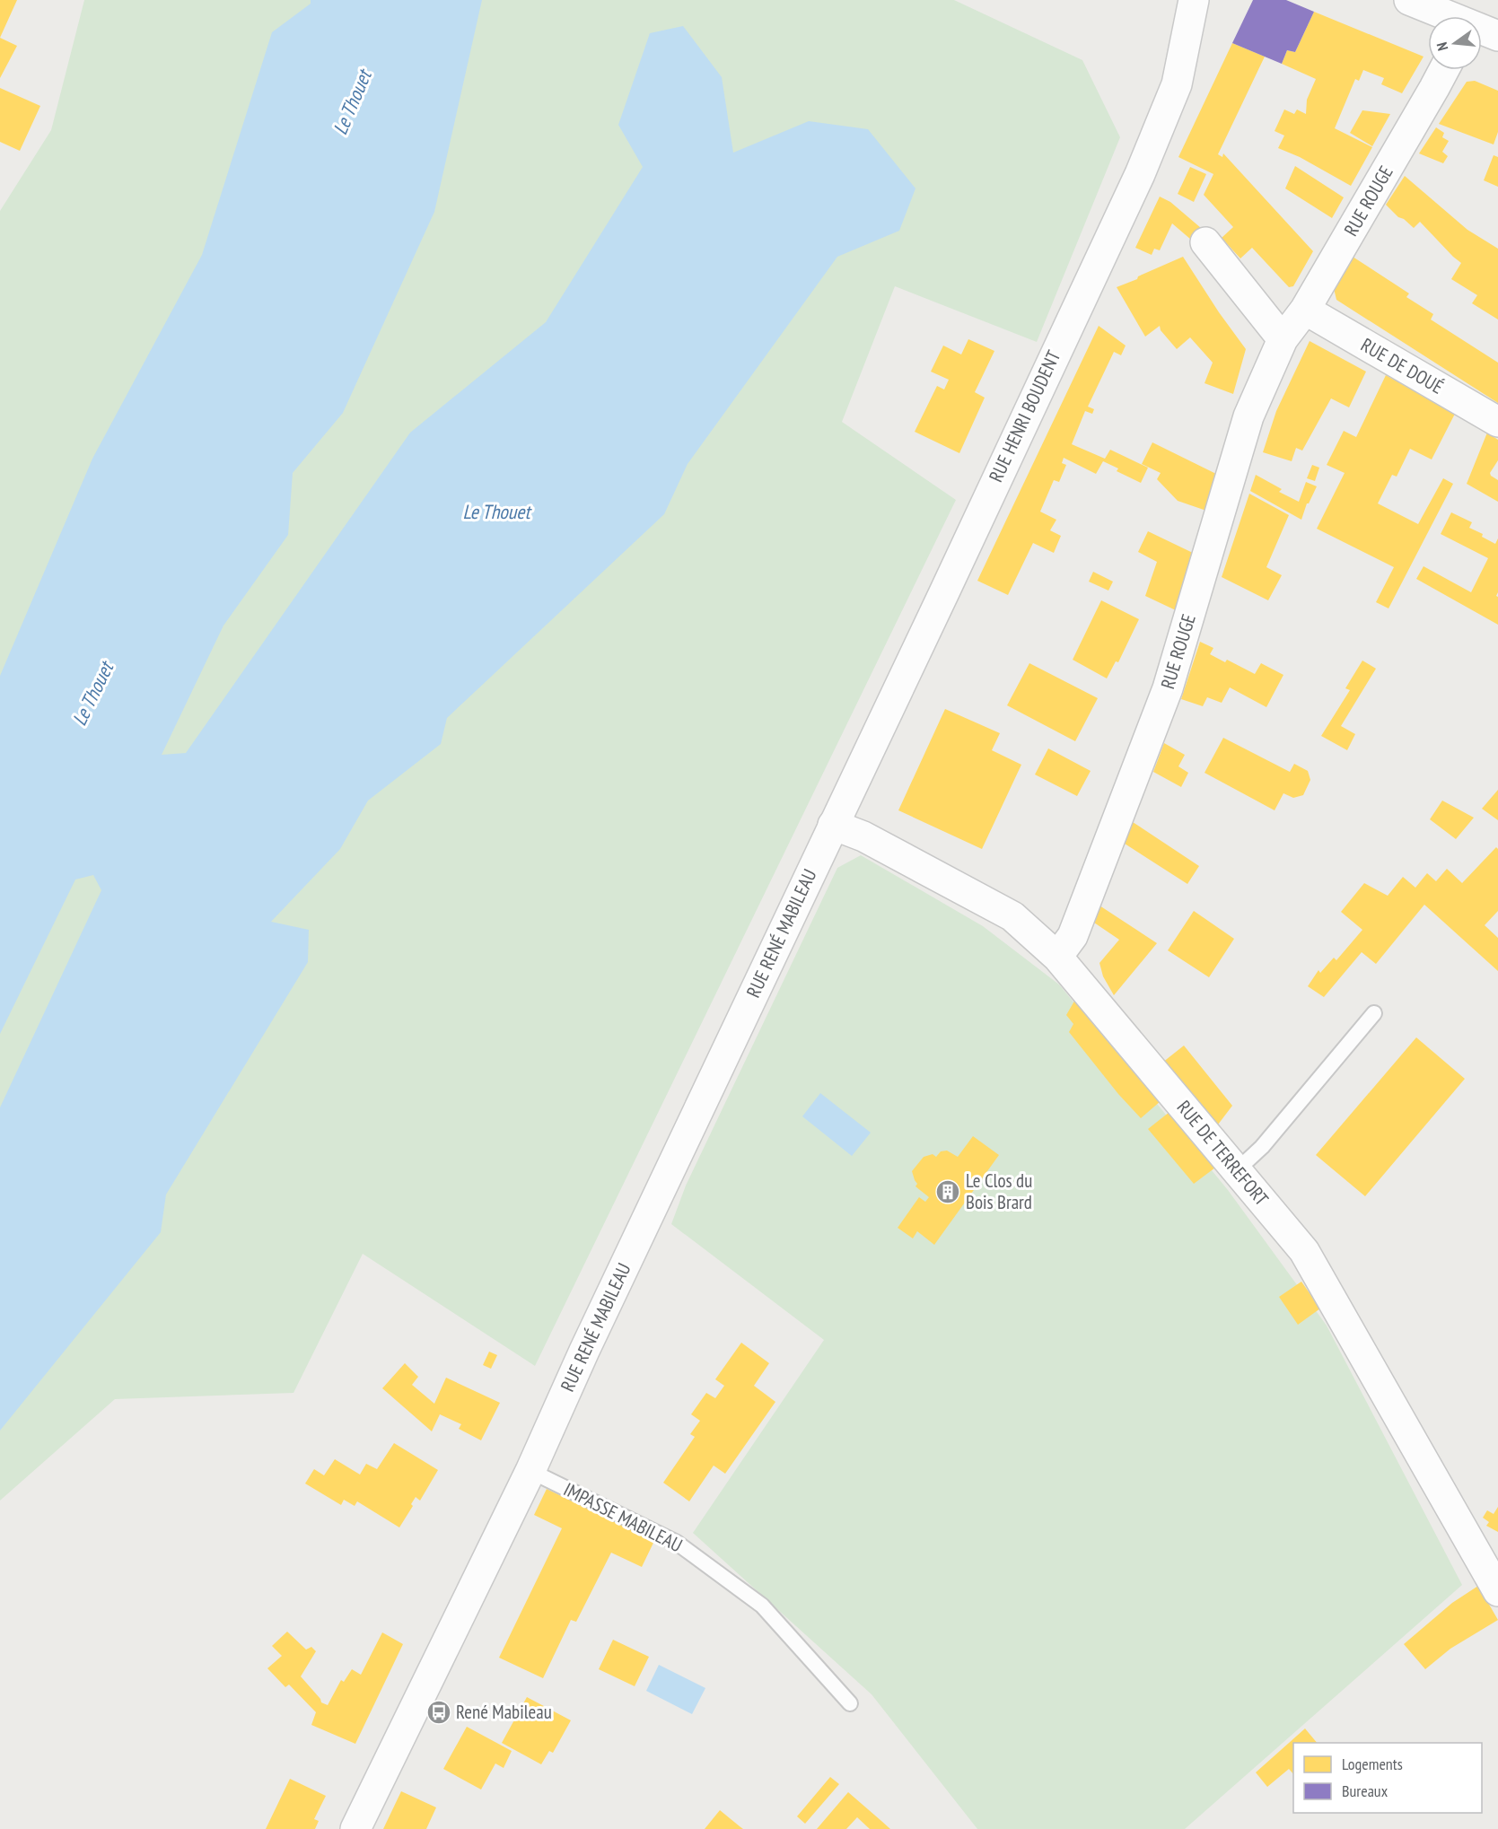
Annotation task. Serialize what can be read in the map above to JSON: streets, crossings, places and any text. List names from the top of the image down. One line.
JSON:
{"streets":{"street":["RUE ROUGE","RUE DE DOUÉ","RUE HENRI BOUDENT","RUE RENÉ MABILEAU","RUE DE TERREFORT"],"lane":["IMPASSE MABILEAU"]},"crossings":[["RUE ROUGE","RUE DE DOUÉ"],["RUE ROUGE","RUE DE TERREFORT"],["RUE HENRI BOUDENT","RUE RENÉ MABILEAU"],["RUE HENRI BOUDENT","RUE DE TERREFORT"],["RUE RENÉ MABILEAU","RUE DE TERREFORT"],["RUE RENÉ MABILEAU","IMPASSE MABILEAU"]],"water":["Le Thouet"],"places":{"building":["Le Clos du Bois Brard"],"bus stop":["René Mabileau"]},"legend":["Logements","Bureaux"],"north":"left"}
